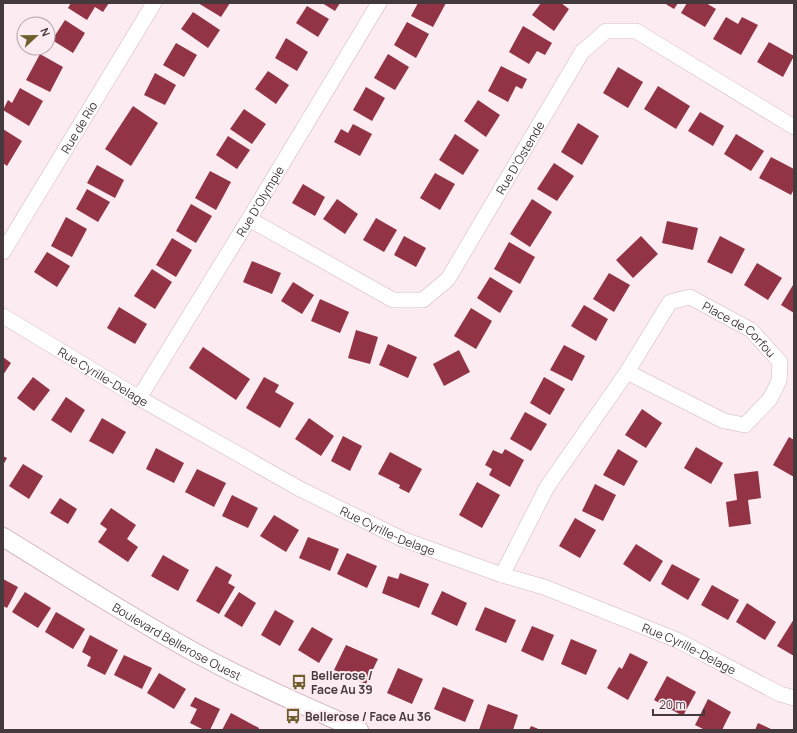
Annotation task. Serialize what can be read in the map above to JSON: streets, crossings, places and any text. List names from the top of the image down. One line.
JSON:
{"streets":{"street":["Rue de Rio","Rue D'Ostende","Rue D'Olympie","Place de Corfou","Rue Cyrille-Delage","Boulevard Bellerose Ouest"]},"crossings":[["Rue D'Ostende","Rue D'Olympie"],["Rue D'Olympie","Rue Cyrille-Delage"],["Place de Corfou","Rue Cyrille-Delage"]],"places":{"bus stop":["Bellerose / Face Au 39","Bellerose / Face Au 36"]},"scale_bar":"20 m","north":"right"}
